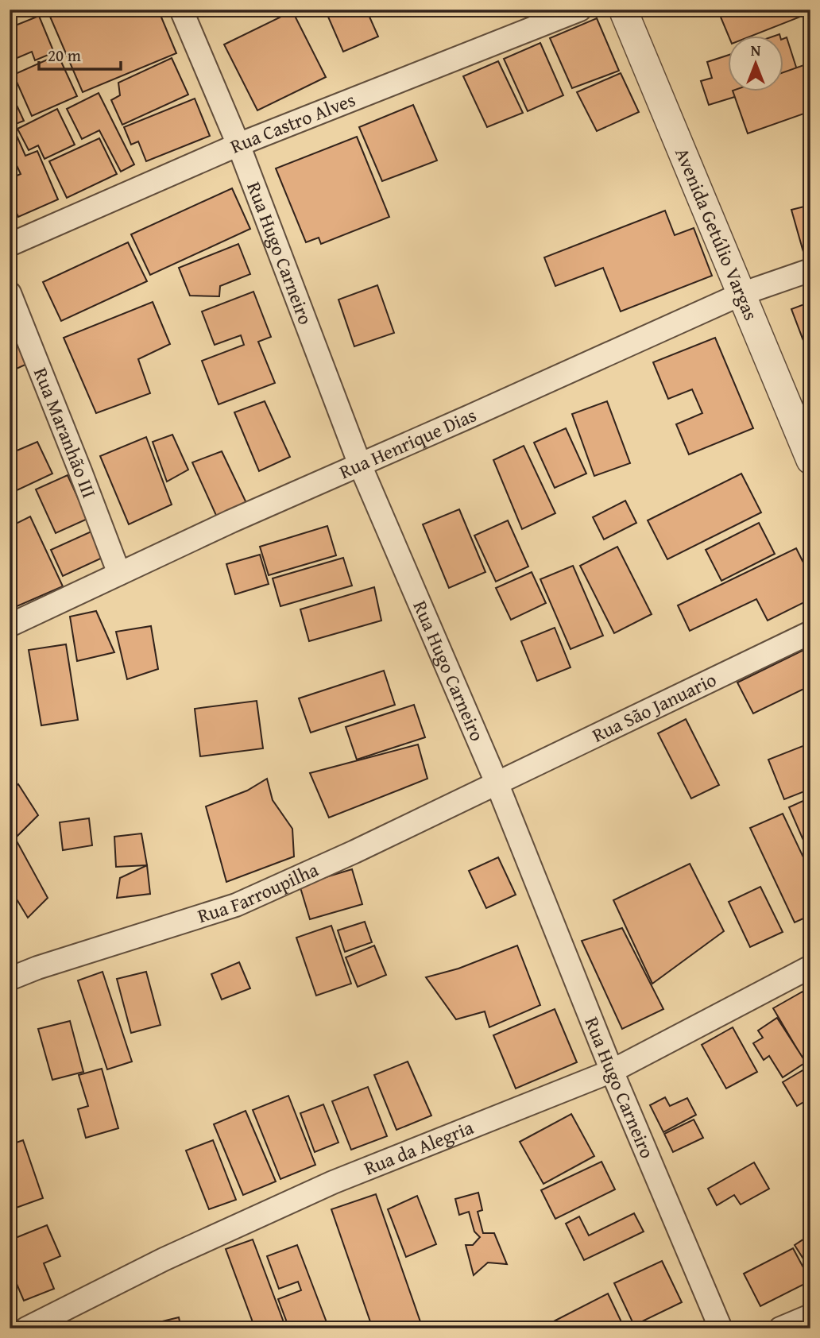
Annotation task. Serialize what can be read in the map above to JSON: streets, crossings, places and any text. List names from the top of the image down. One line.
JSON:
{"streets":{"street":["Rua Castro Alves","Avenida Getúlio Vargas","Rua Hugo Carneiro","Rua Maranhão III","Rua Henrique Dias","Rua São Januario","Rua Farroupilha","Rua da Alegria"]},"crossings":[["Rua Castro Alves","Rua Hugo Carneiro"],["Avenida Getúlio Vargas","Rua Henrique Dias"],["Rua Hugo Carneiro","Rua Henrique Dias"],["Rua Hugo Carneiro","Rua São Januario"],["Rua Hugo Carneiro","Rua Farroupilha"],["Rua Hugo Carneiro","Rua da Alegria"],["Rua Maranhão III","Rua Henrique Dias"],["Rua São Januario","Rua Farroupilha"]],"scale_bar":"20 m","north":"top"}
